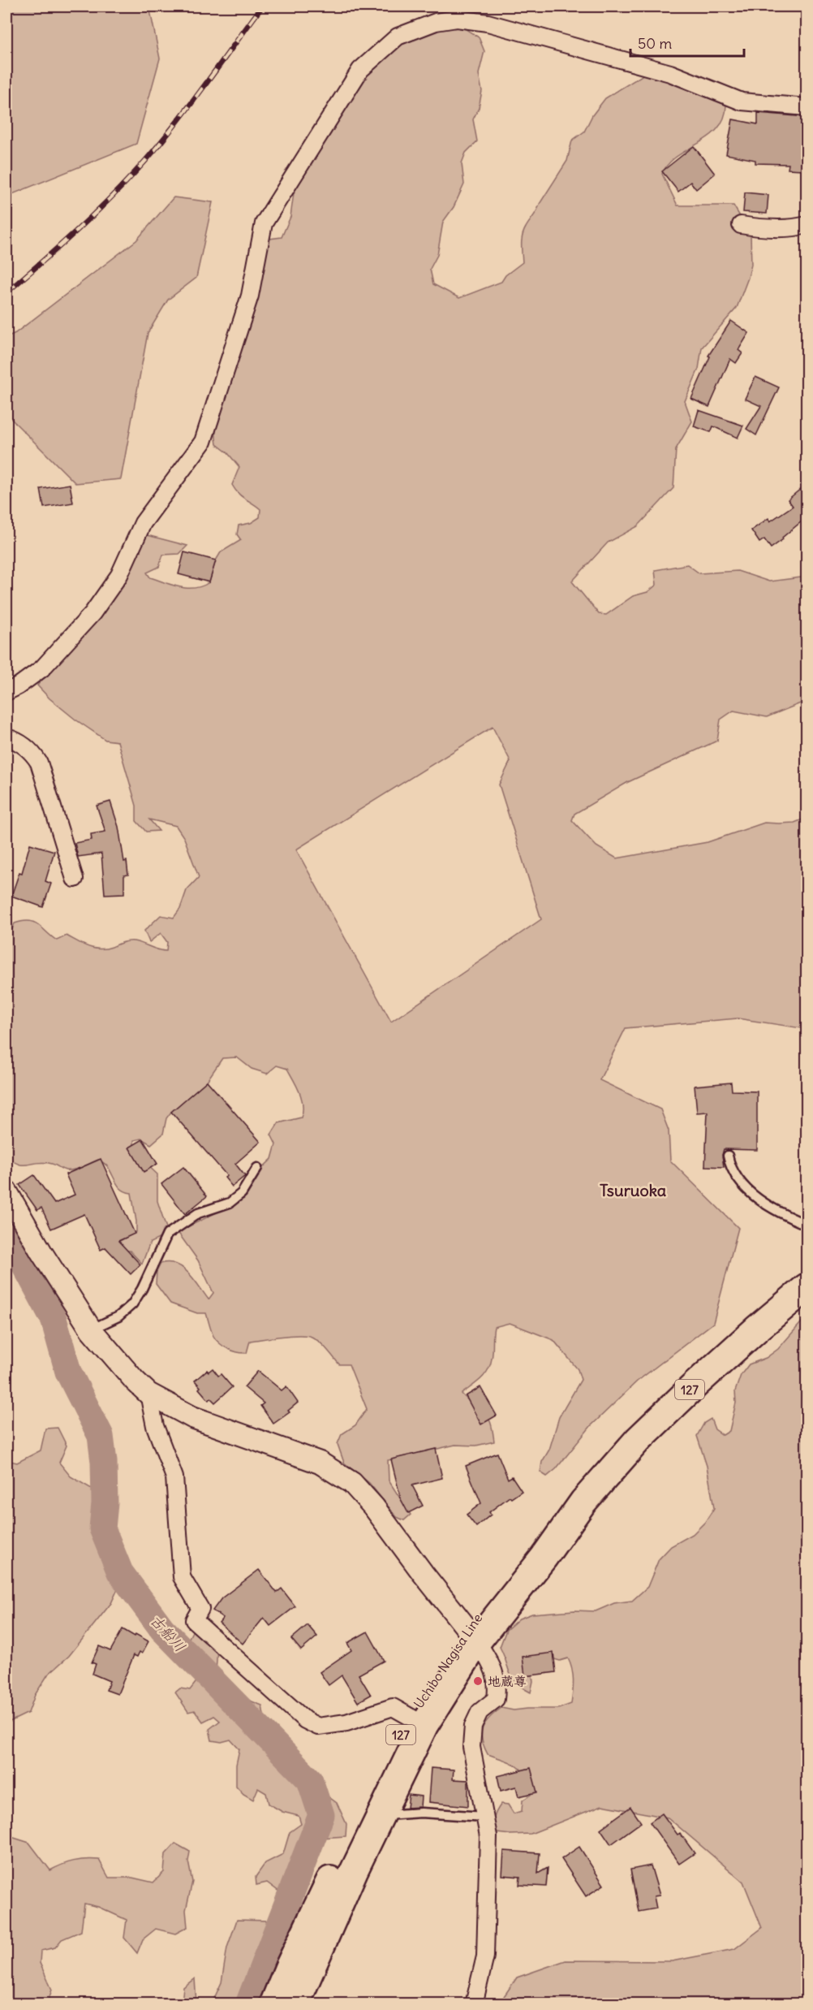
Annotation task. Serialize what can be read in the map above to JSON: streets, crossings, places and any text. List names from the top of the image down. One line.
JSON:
{"streets":{"highway":["127","Uchibo Nagisa Line"]},"districts":["Tsuruoka"],"water":["古船川"],"places":["地蔵尊"],"scale_bar":"50 m"}
